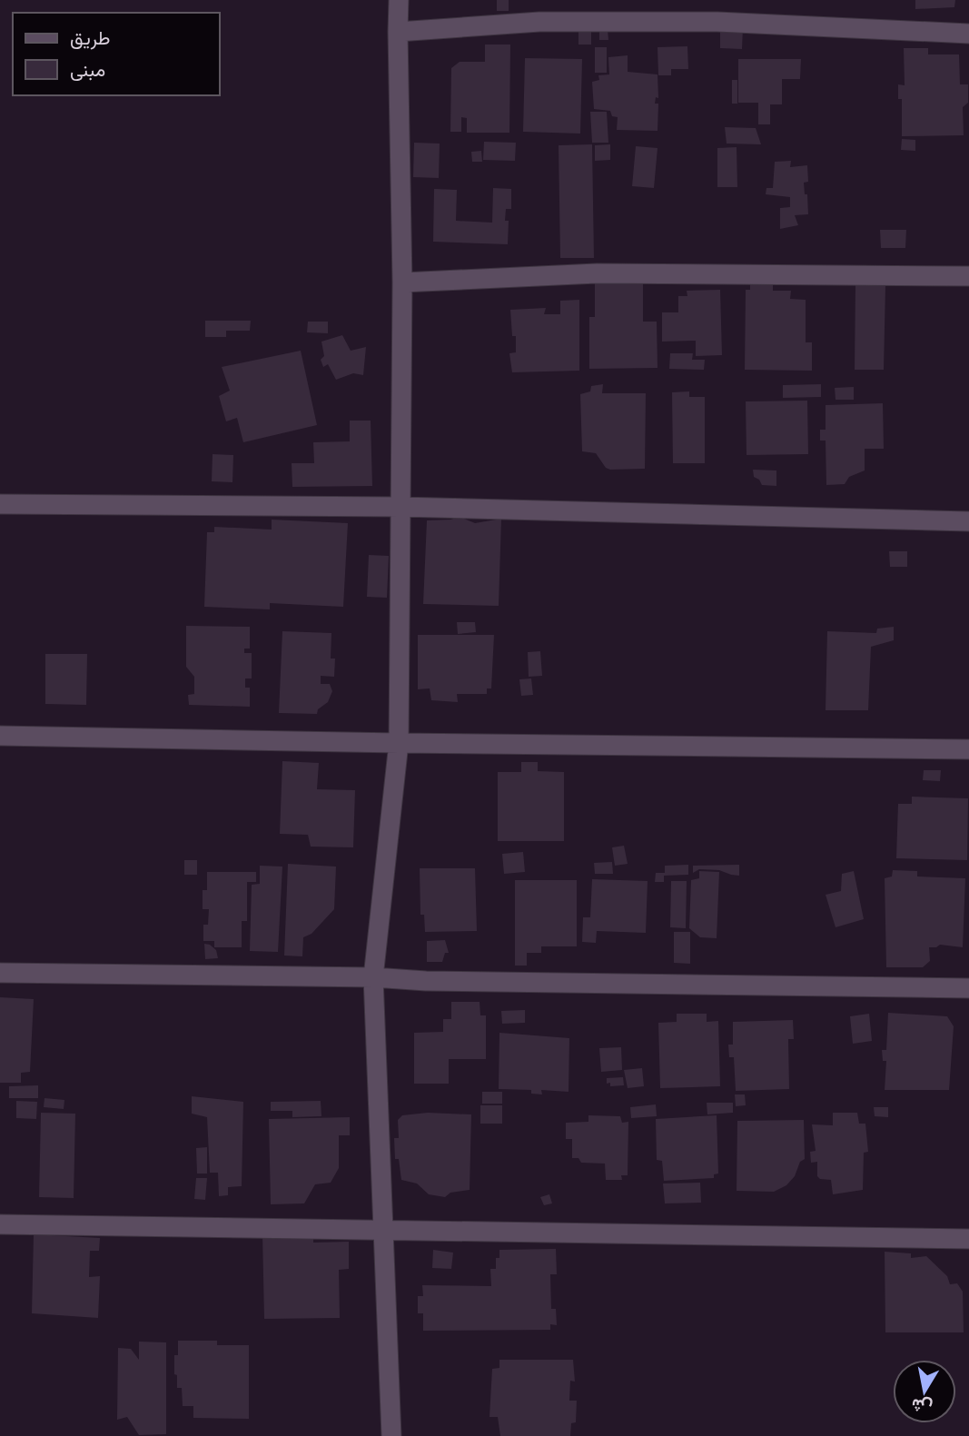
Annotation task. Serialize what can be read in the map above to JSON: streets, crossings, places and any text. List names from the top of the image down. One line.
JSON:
{"legend":["طريق","مبنى"],"north":"bottom"}
